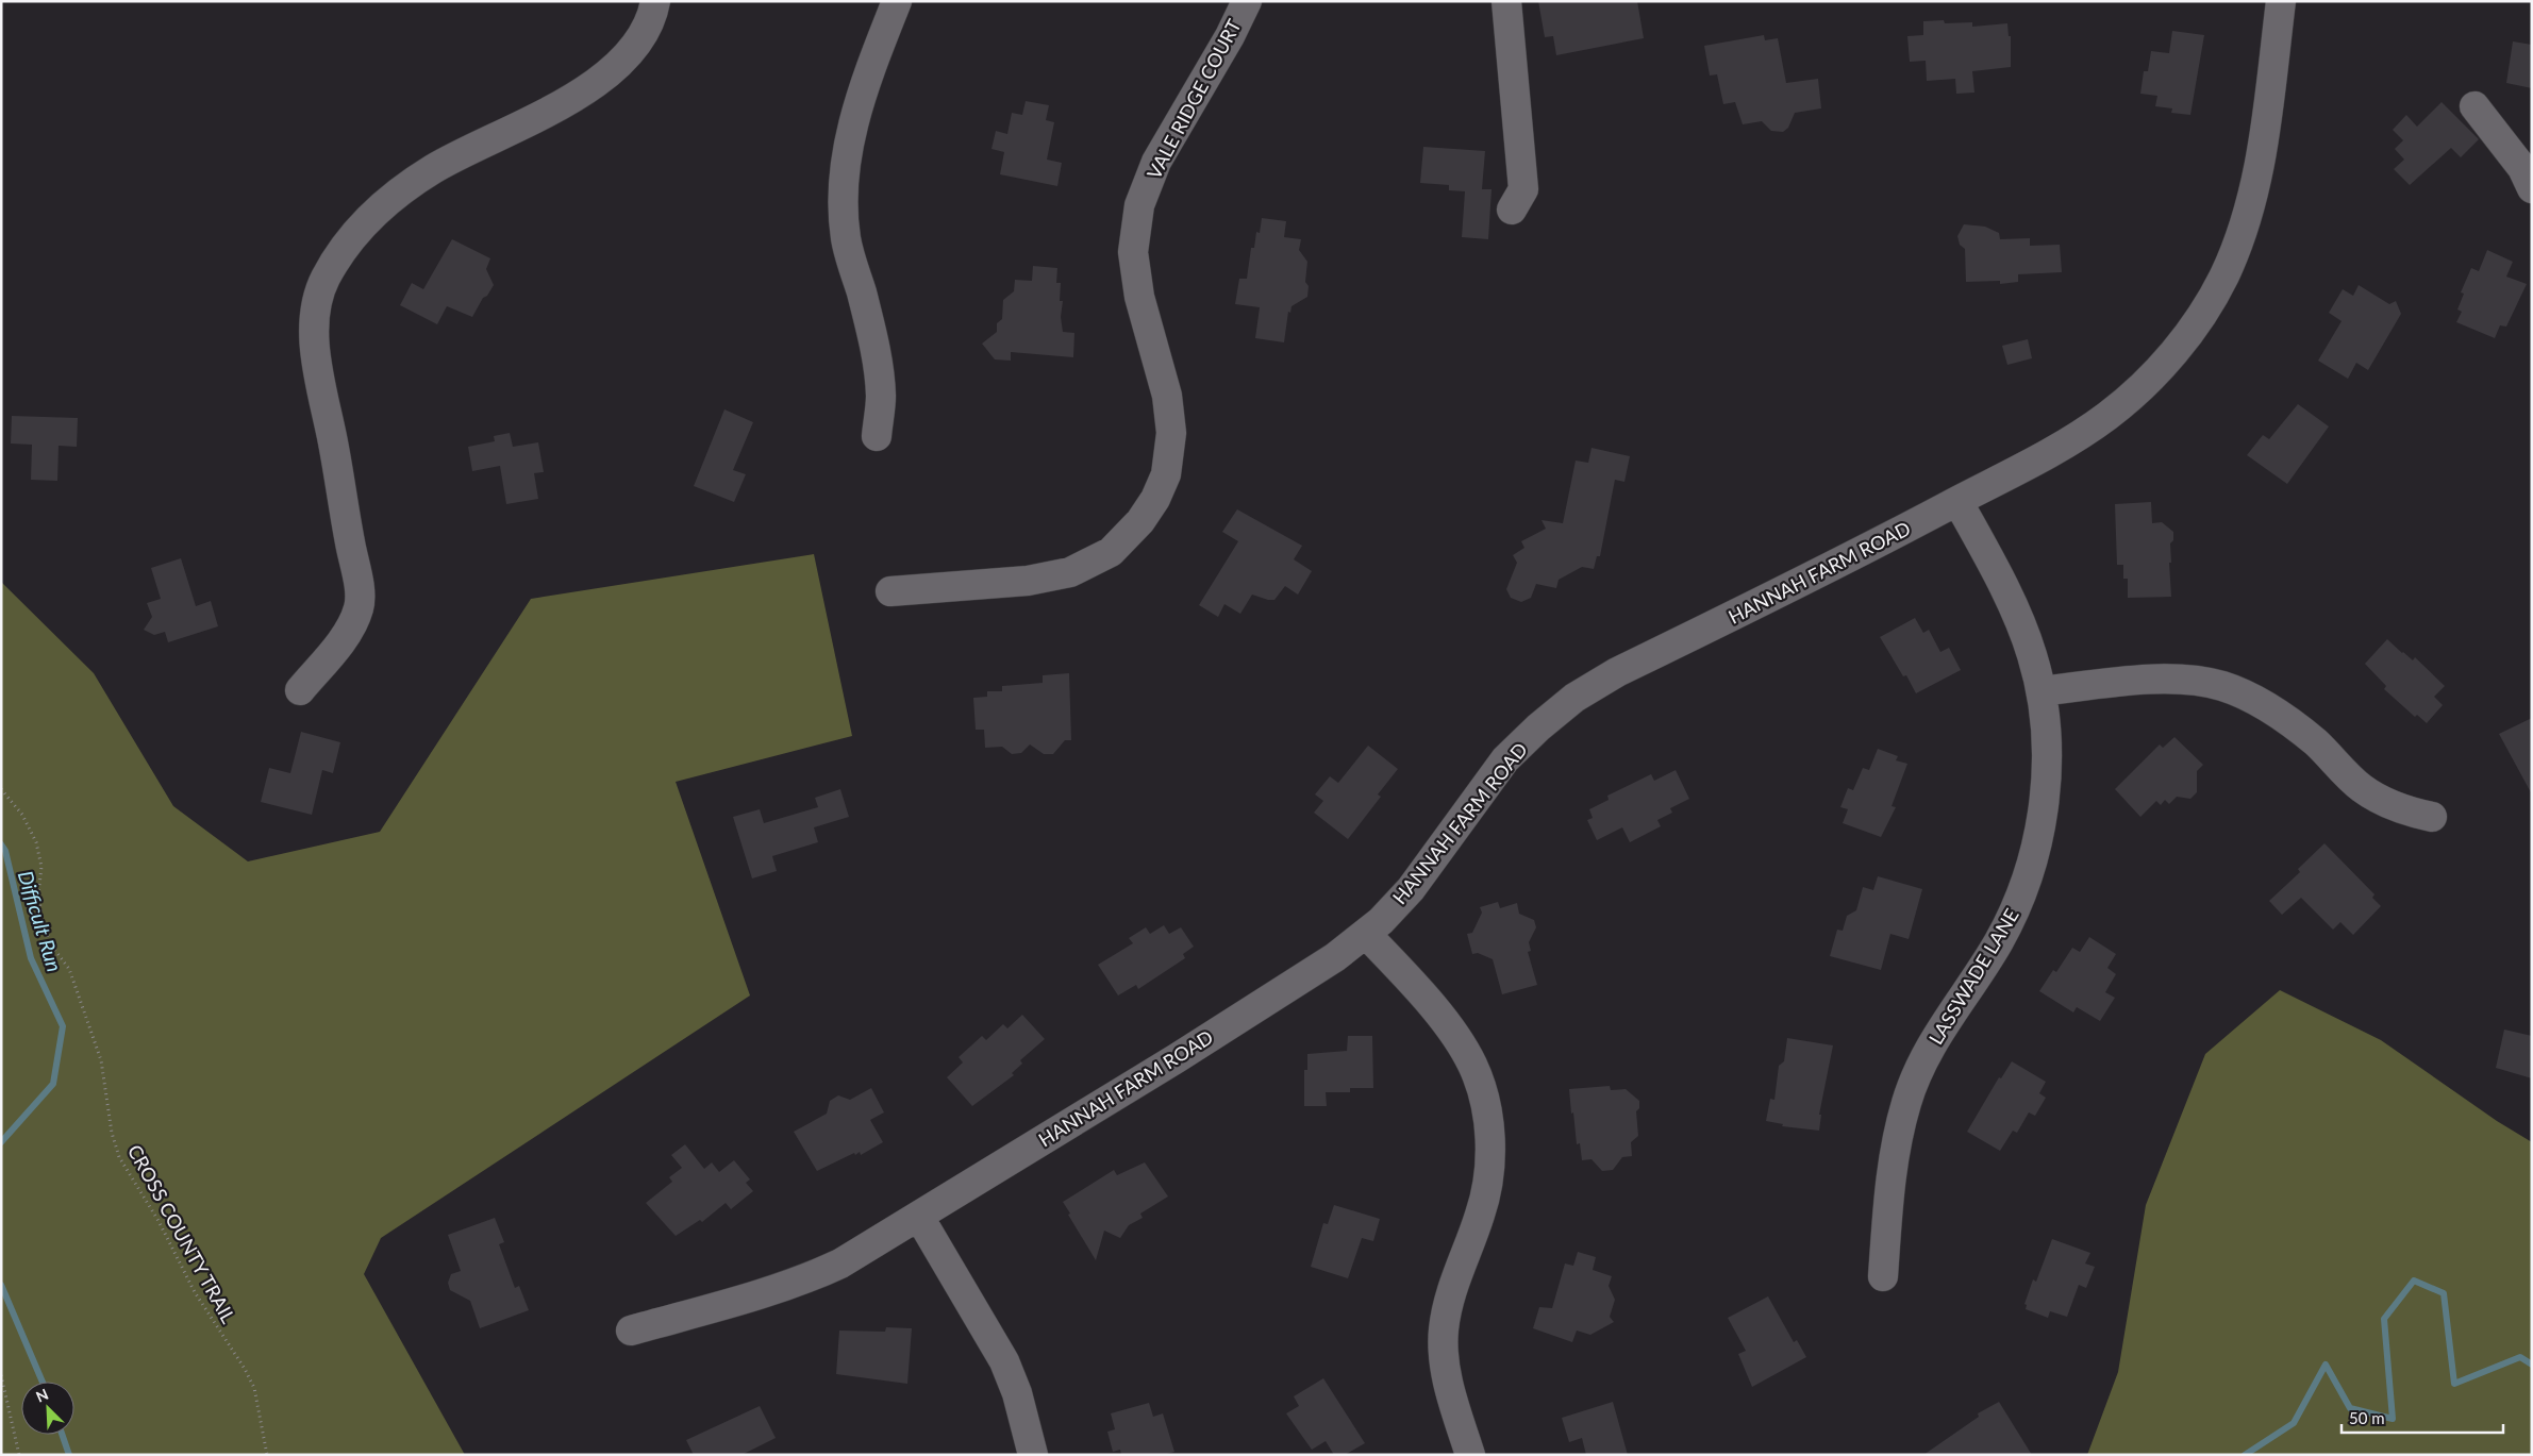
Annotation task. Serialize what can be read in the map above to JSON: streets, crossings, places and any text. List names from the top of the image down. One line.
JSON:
{"streets":{"street":["VALE RIDGE COURT","HANNAH FARM ROAD","LASSWADE LANE"],"path":["CROSS COUNTY TRAIL"]},"crossings":[["HANNAH FARM ROAD","LASSWADE LANE"]],"water":["Difficult Run"],"scale_bar":"50 m","north":"top left"}
